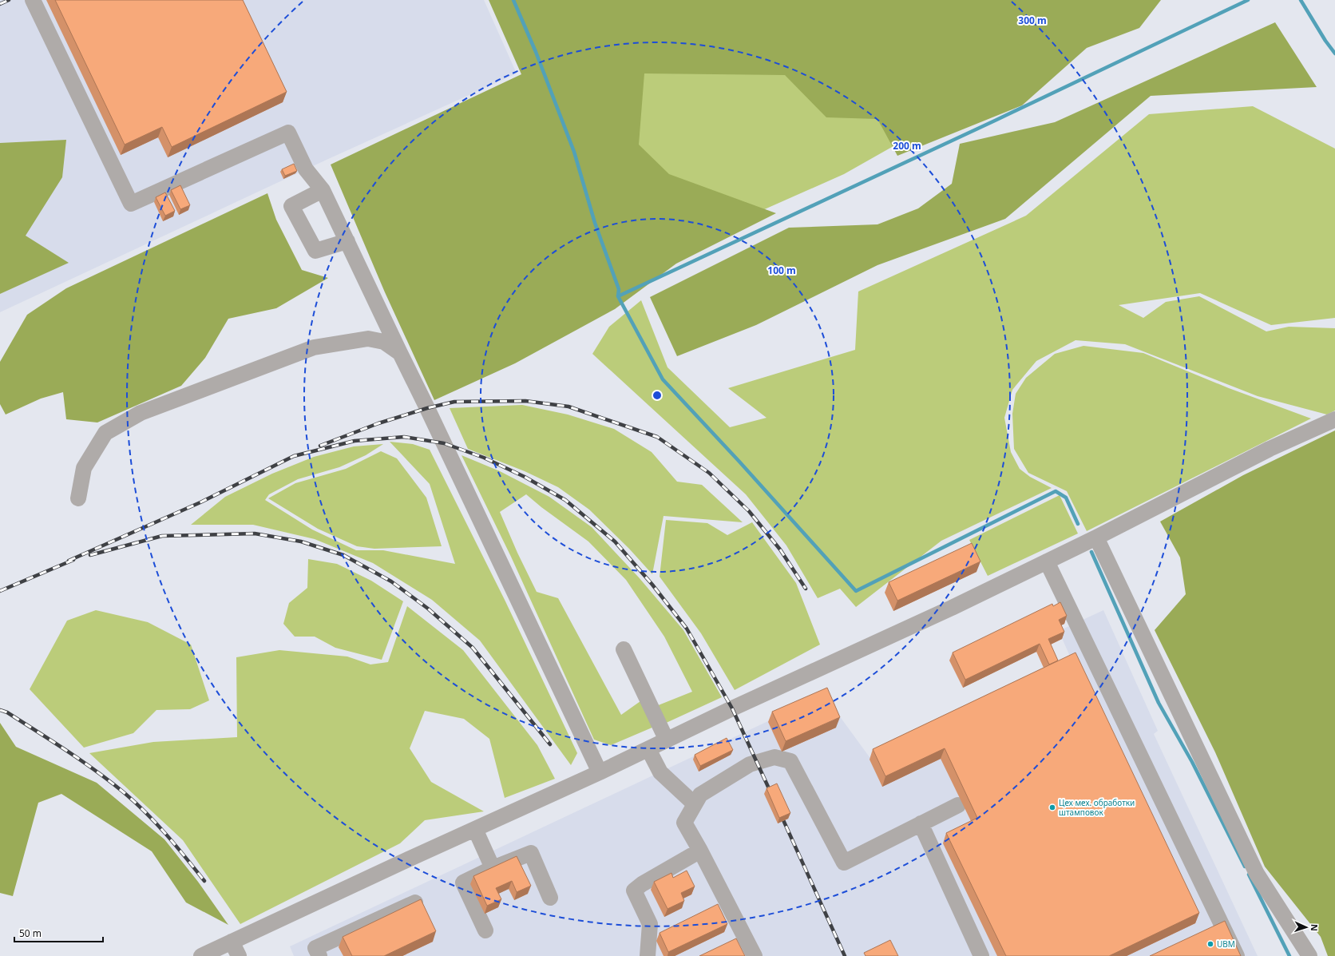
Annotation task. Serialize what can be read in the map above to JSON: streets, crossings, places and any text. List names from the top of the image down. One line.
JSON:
{"places":["Цех мех. обработки штамповок","UBM"],"scale_bar":"50 m","north":"right","rings":["300 m","200 m","100 m"]}
